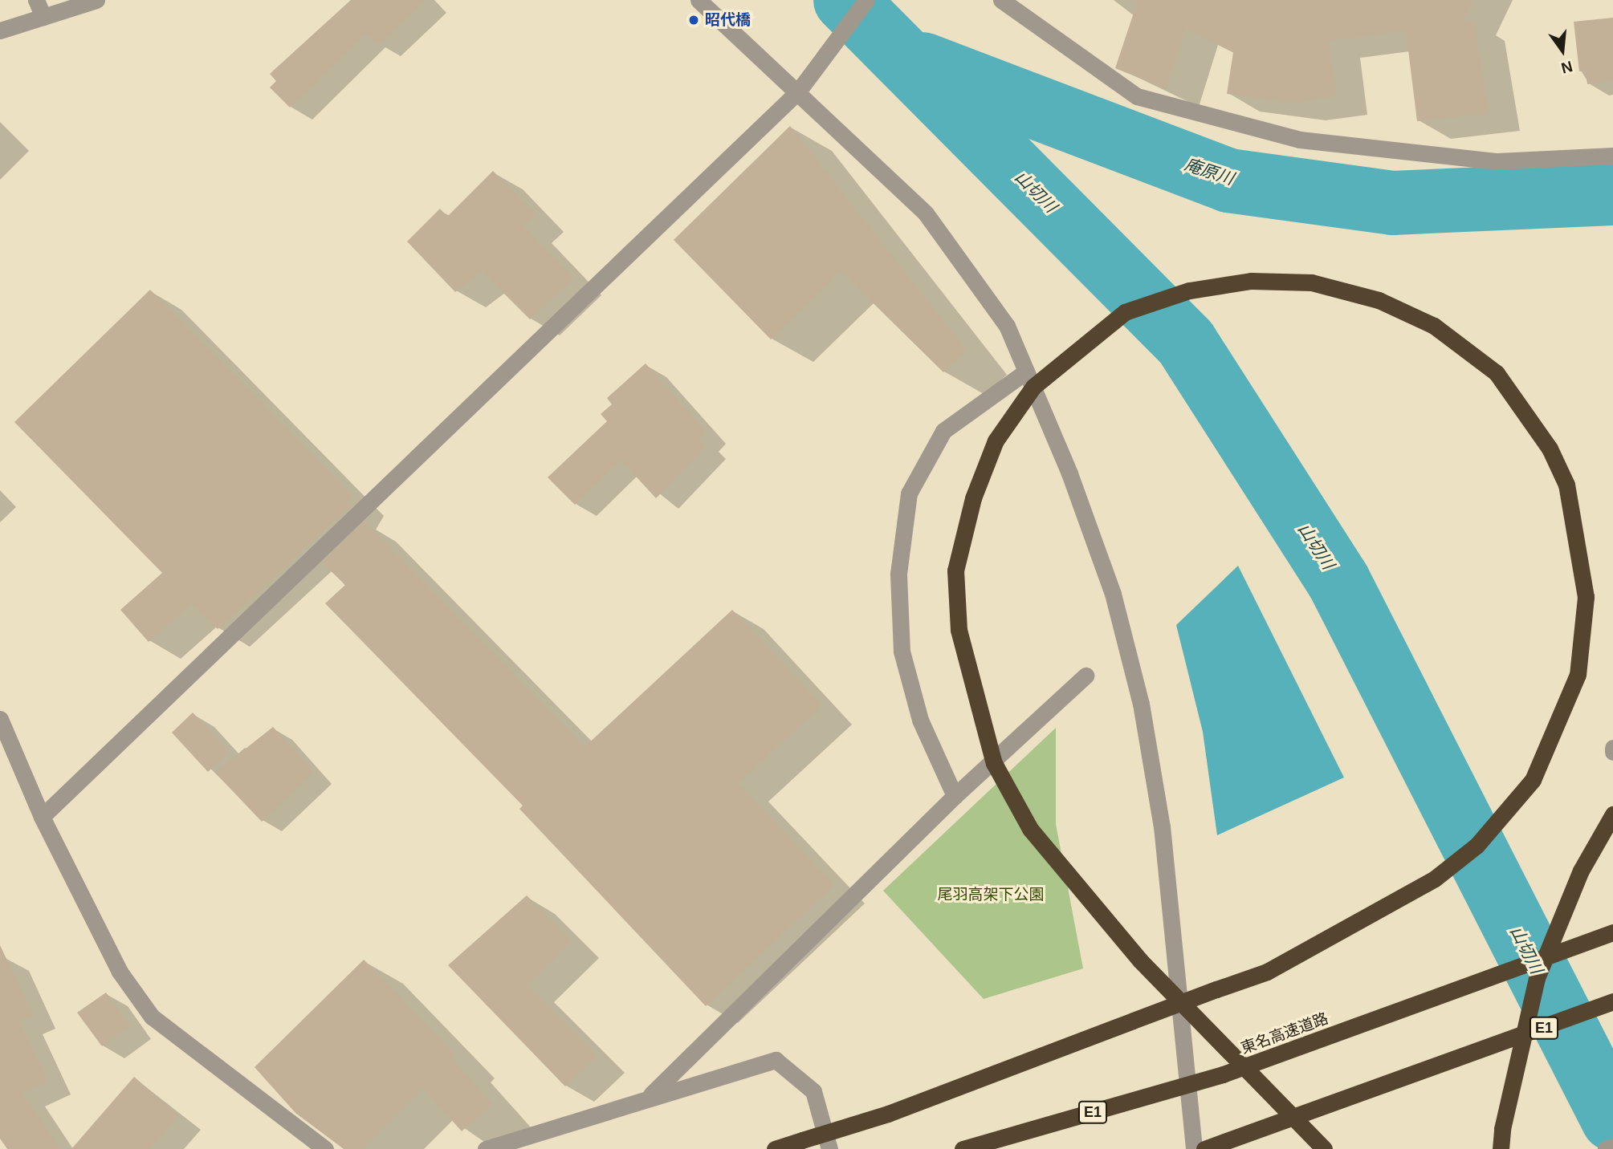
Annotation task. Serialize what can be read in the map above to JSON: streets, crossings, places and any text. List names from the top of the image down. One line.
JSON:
{"streets":{"highway":["E1","東名高速道路"]},"water":["庵原川","山切川"],"parks":["尾羽高架下公園"],"places":["昭代橋"],"north":"bottom"}
